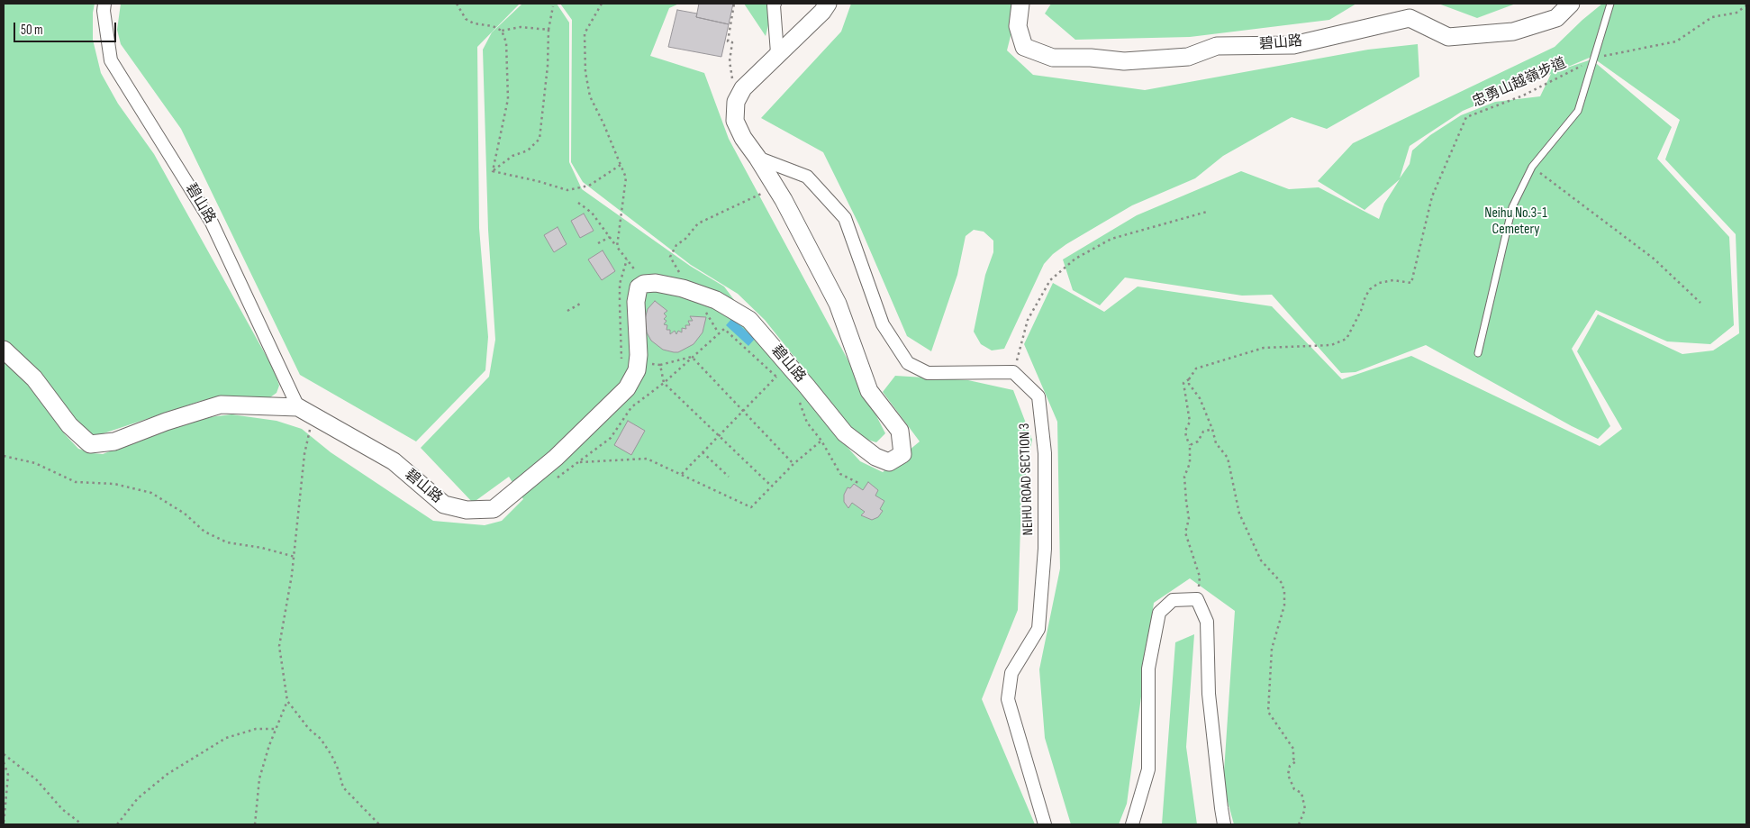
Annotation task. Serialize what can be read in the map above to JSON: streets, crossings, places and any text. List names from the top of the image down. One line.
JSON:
{"streets":{"street":["碧山路","NEIHU ROAD SECTION 3"],"path":["忠勇山越嶺步道"]},"parks":["Neihu No.3-1 Cemetery"],"scale_bar":"50 m"}
